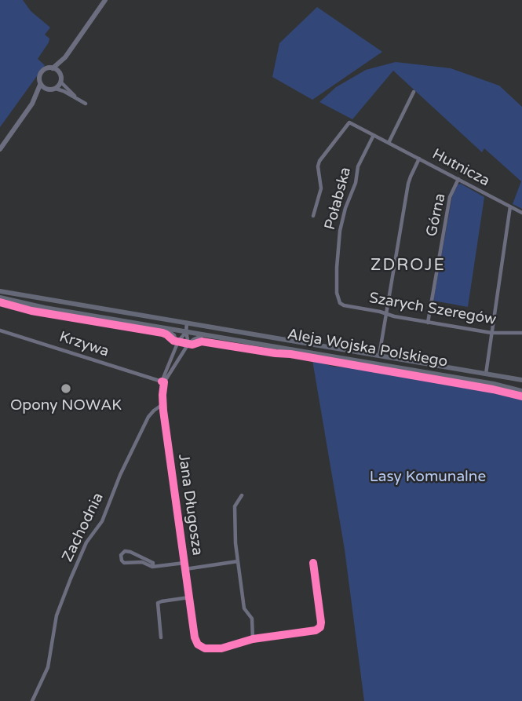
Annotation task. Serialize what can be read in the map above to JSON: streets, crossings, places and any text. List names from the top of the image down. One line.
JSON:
{"streets":{"main road":["Aleja Wojska Polskiego"],"street":["Hutnicza","Połabska","Górna","Szarych Szeregów","Krzywa","Jana Długosza","Zachodnia"]},"crossings":[["Hutnicza","Połabska"],["Hutnicza","Górna"],["Połabska","Szarych Szeregów"],["Górna","Szarych Szeregów"],["Krzywa","Jana Długosza"],["Jana Długosza","Zachodnia"]],"districts":["ZDROJE"],"parks":["Lasy Komunalne"],"places":["Opony NOWAK"]}
